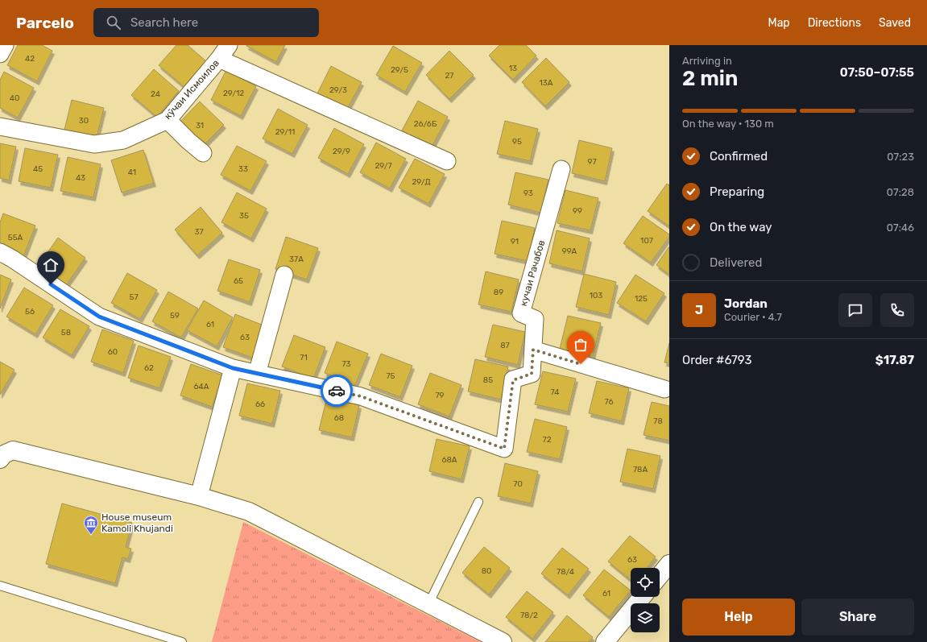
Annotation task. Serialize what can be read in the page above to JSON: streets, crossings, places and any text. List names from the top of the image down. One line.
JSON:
{"streets":{"street":["кӯчаи Исмоилов","кучаи Рачабов"]},"places":{"museum":["House museum Kamoli Khujandi"]},"house_numbers":["42","13","29/5","27","13А","29/3","29/12","24","40","30","26/6Б","31","29/11","95","29/9","97","29/7","45","33","41","43","29/Д","93","99","35","37","55А","107","91","99А","37А","65","89","103","57","125","56","59","61","58","63","87","60","71","73","62","75","85","64А","74","79","76","66","68","78","72","68А","78А","70","63","80","78/4","61","78/2"],"page":{"header":"Parcelo","search":"Search here","nav":["Map","Directions","Saved"],"heading":["2 min","Arriving in","07:50–07:55"],"panel":["Jordan","Courier · 4.7","Order #6793","$17.87"],"bar":"On the way · 130 m","list":[["Confirmed","07:23"],["Preparing","07:28"],["On the way","07:46"],"Delivered"],"round":"J","buttons":["Help","Share"]}}
